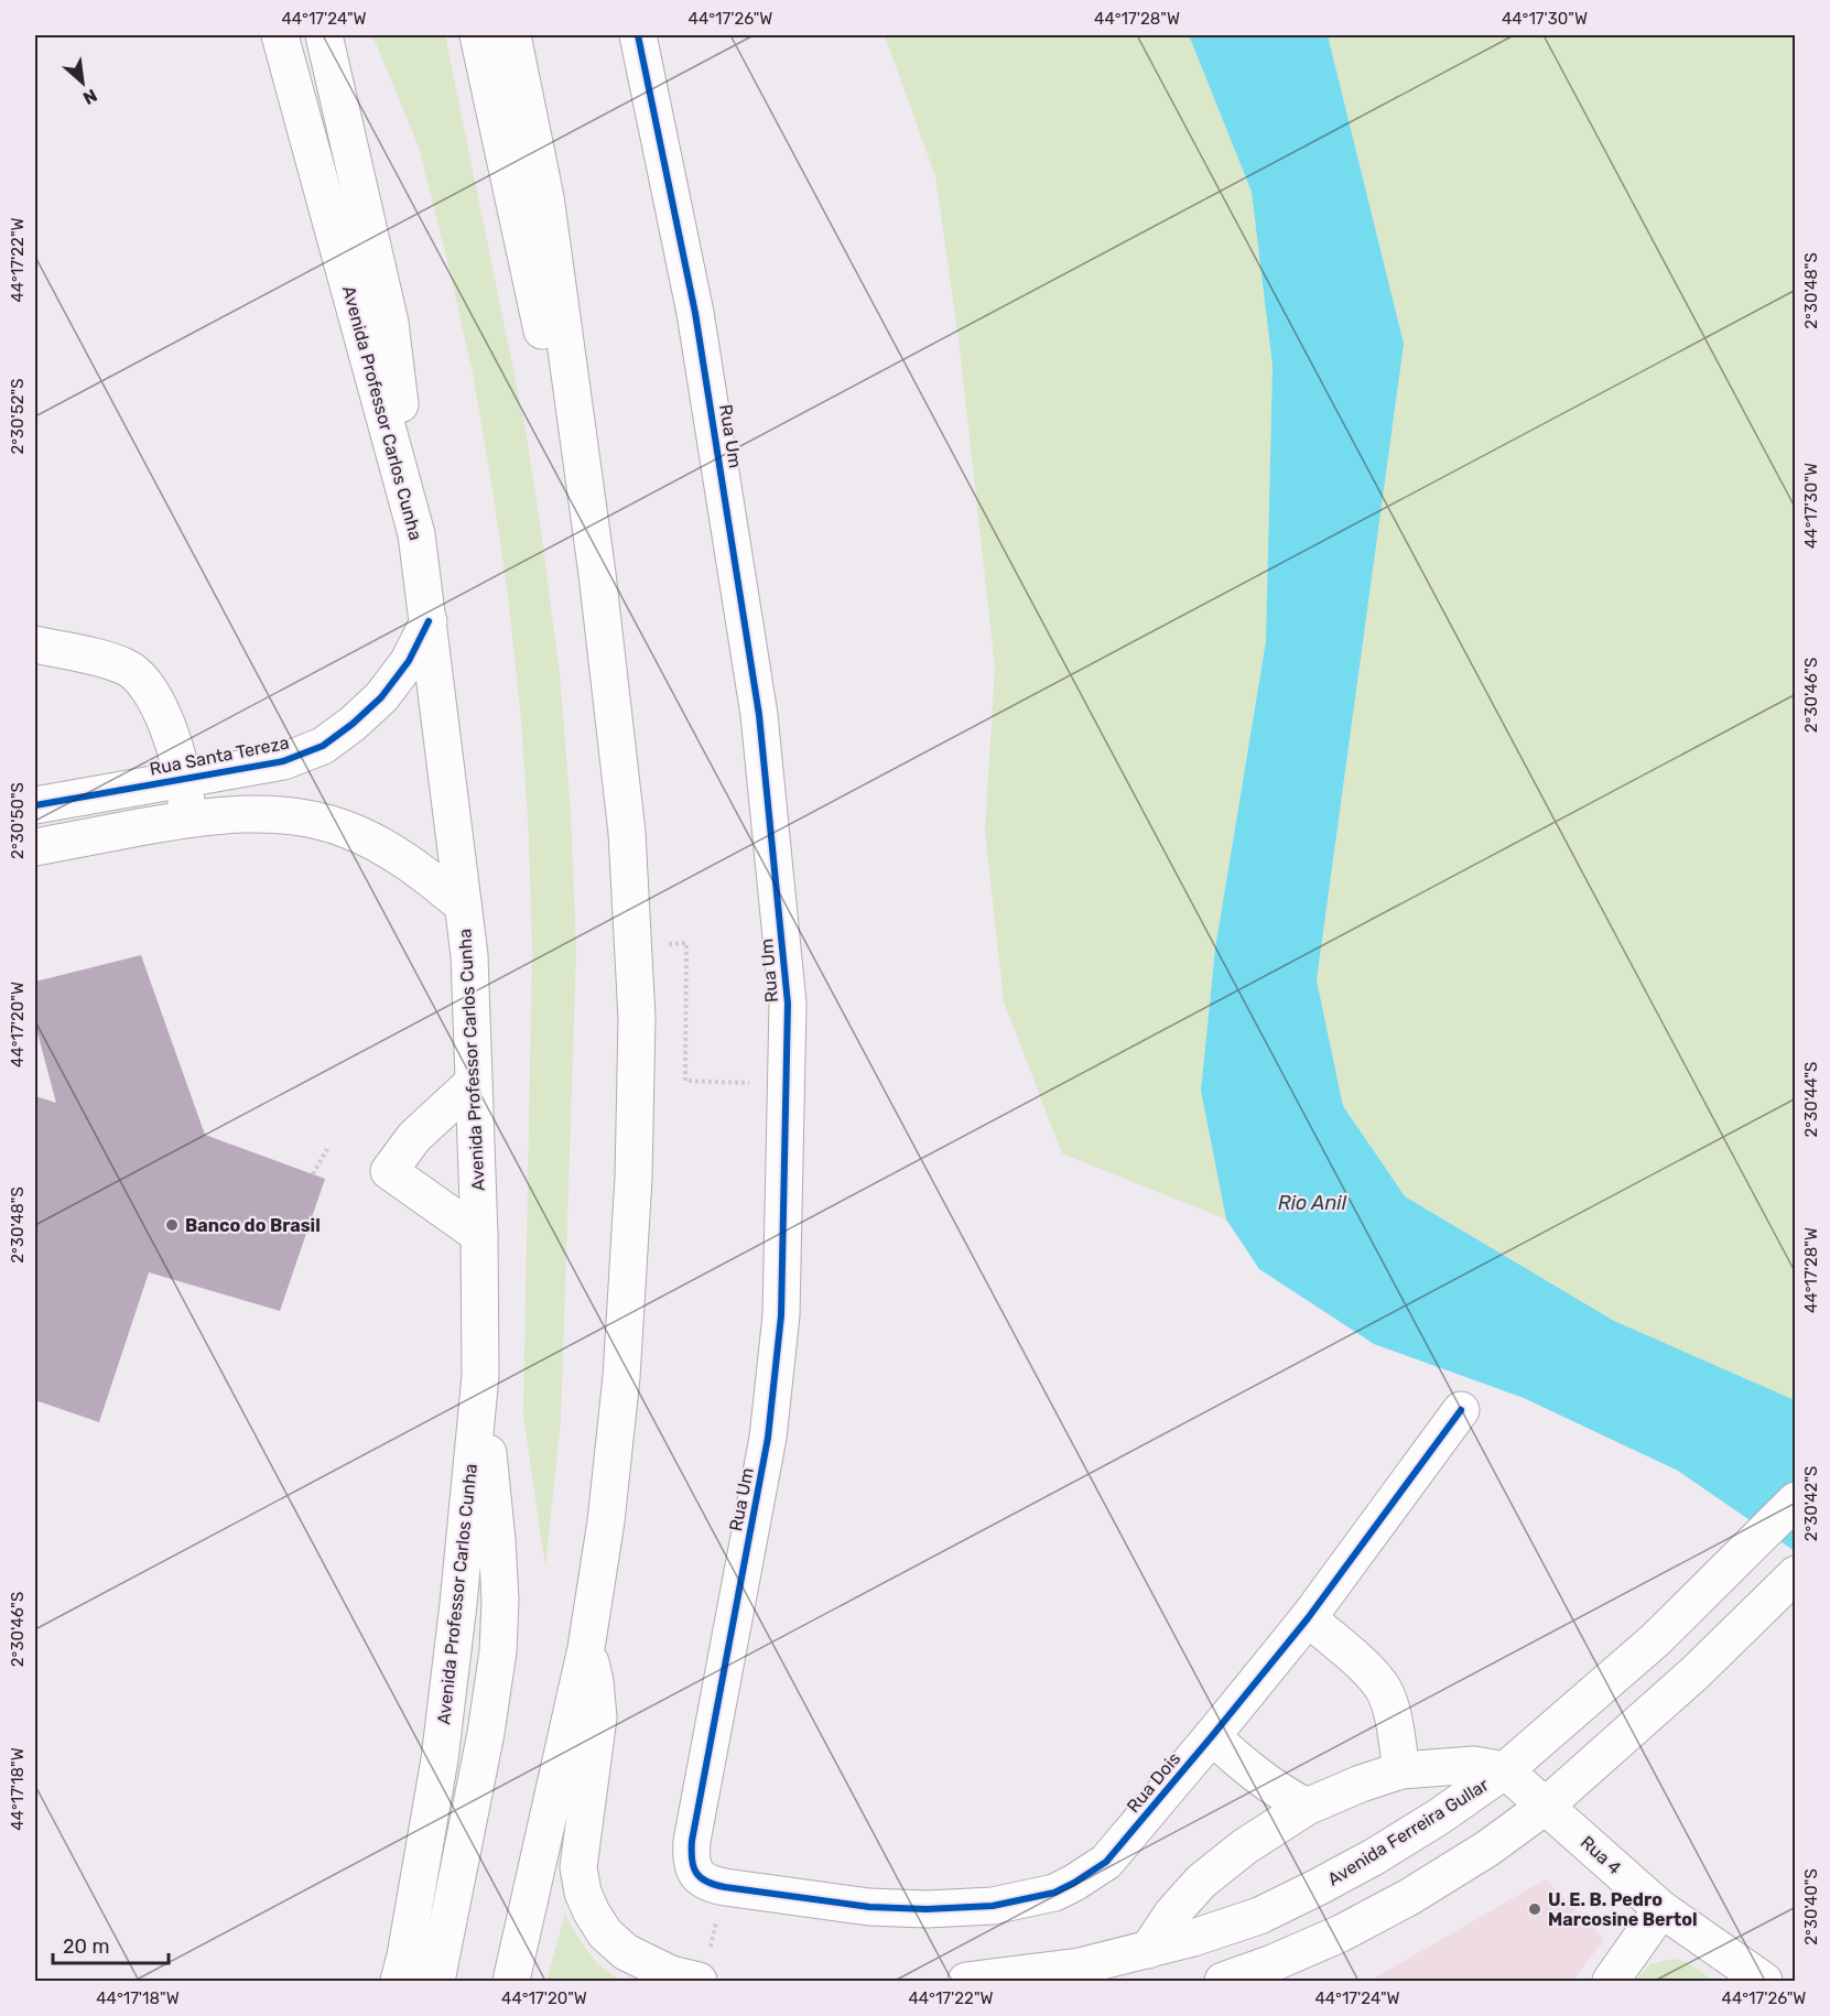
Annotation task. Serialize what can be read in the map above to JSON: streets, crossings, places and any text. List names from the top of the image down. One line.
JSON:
{"streets":{"main road":["Avenida Professor Carlos Cunha","Rua Um","Rua Santa Tereza","Rua Dois","Avenida Ferreira Gullar","Rua 4"]},"crossings":[["Avenida Professor Carlos Cunha","Rua Santa Tereza"],["Rua Um","Rua Dois"],["Avenida Ferreira Gullar","Rua 4"]],"water":["Rio Anil"],"places":["Banco do Brasil","U. E. B. Pedro Marcosine Bertol"],"scale_bar":"20 m","north":"bottom right","coordinates":["44°17'24\"W","44°17'26\"W","44°17'28\"W","44°17'30\"W","44°17'22\"W","2°30'48\"S","2°30'52\"S","2°30'46\"S","2°30'50\"S","44°17'20\"W","2°30'44\"S","2°30'42\"S","44°17'18\"W","2°30'40\"S"]}
